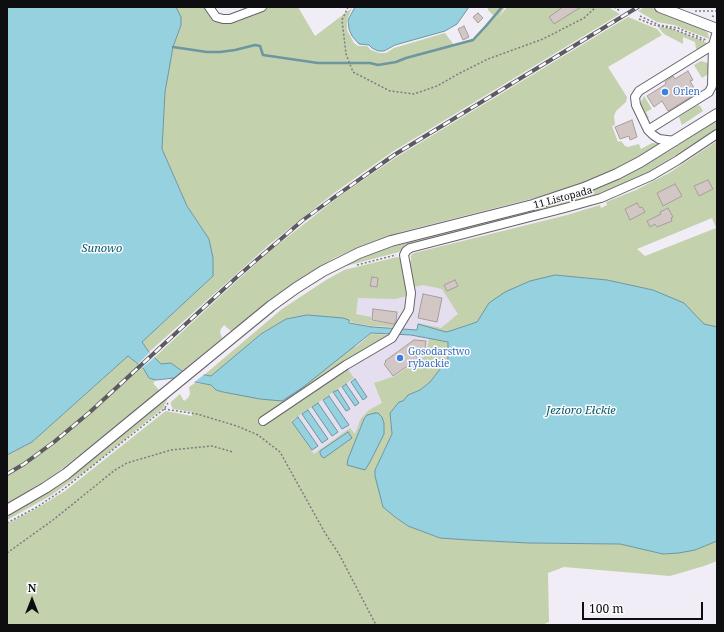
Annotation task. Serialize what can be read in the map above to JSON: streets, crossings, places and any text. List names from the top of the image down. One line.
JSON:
{"streets":{"street":["11 Listopada"]},"water":["Sunowo","Jezioro Ełckie"],"places":["Orlen","Gosodarstwo rybackie"],"scale_bar":"100 m","north":"top"}
